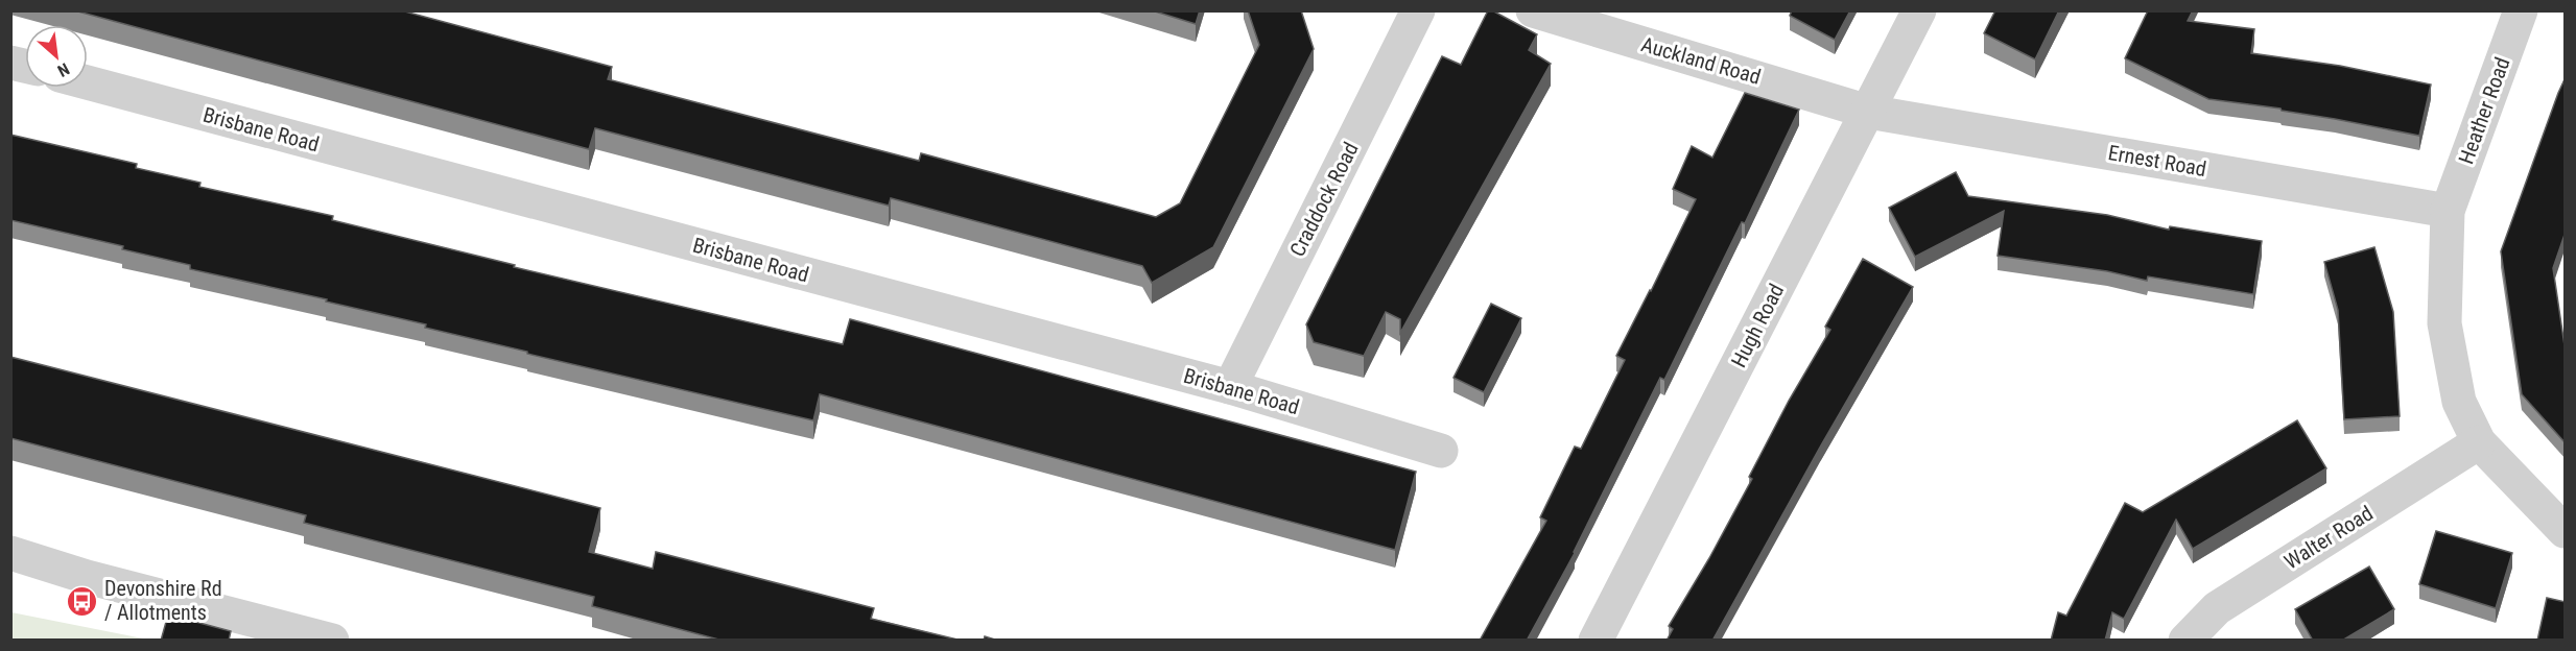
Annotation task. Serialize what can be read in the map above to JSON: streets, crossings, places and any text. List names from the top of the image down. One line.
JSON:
{"streets":{"street":["Auckland Road","Heather Road","Brisbane Road","Ernest Road","Craddock Road","Hugh Road","Walter Road"]},"crossings":[["Auckland Road","Ernest Road"],["Auckland Road","Hugh Road"],["Heather Road","Ernest Road"],["Heather Road","Walter Road"],["Brisbane Road","Craddock Road"],["Ernest Road","Hugh Road"]],"places":{"bus stop":["Devonshire Rd / Allotments"]},"north":"bottom right"}
